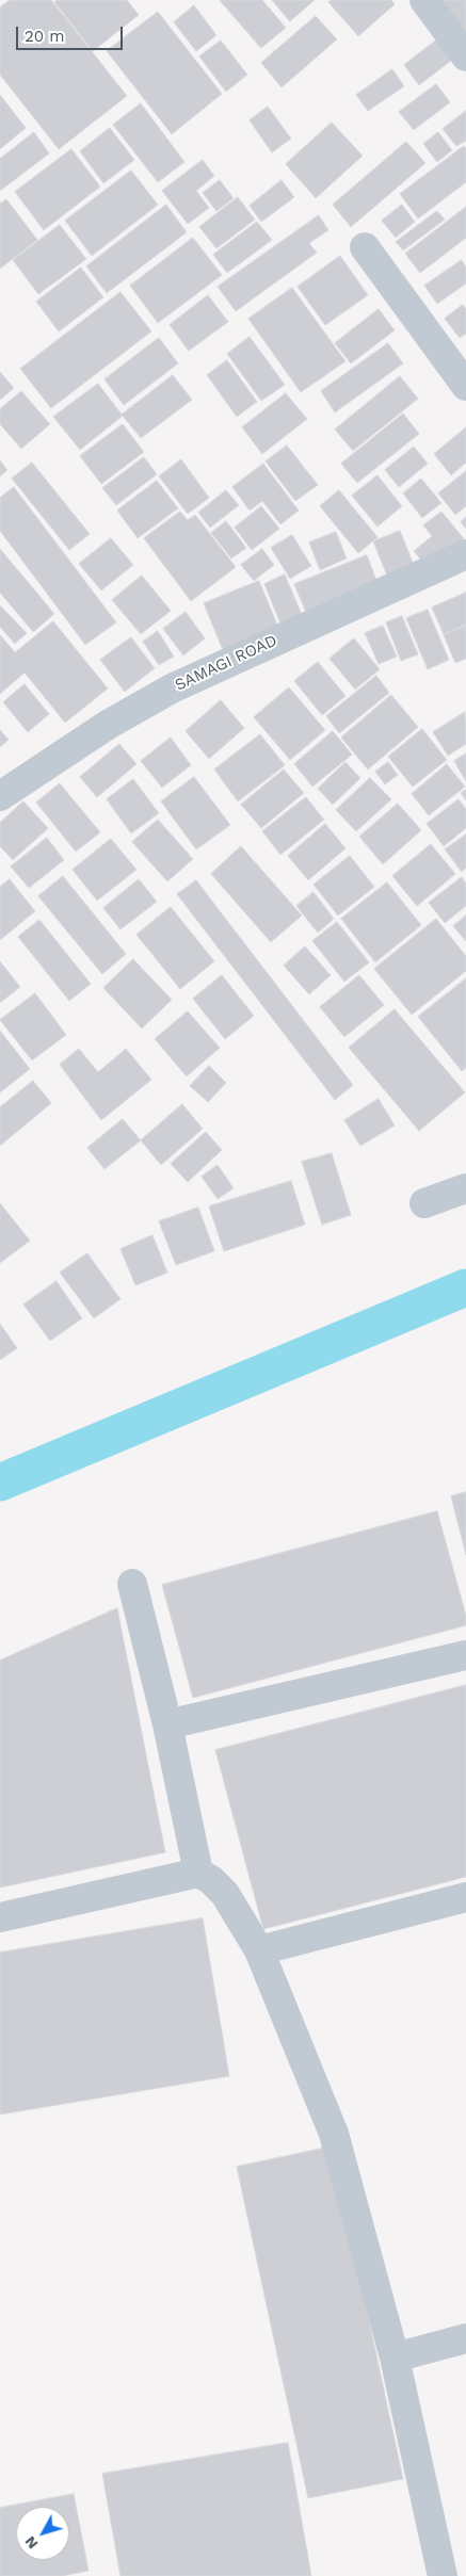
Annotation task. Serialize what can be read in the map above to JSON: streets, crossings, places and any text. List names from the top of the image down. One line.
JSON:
{"streets":{"street":["SAMAGI ROAD"]},"scale_bar":"20 m","north":"bottom left"}
